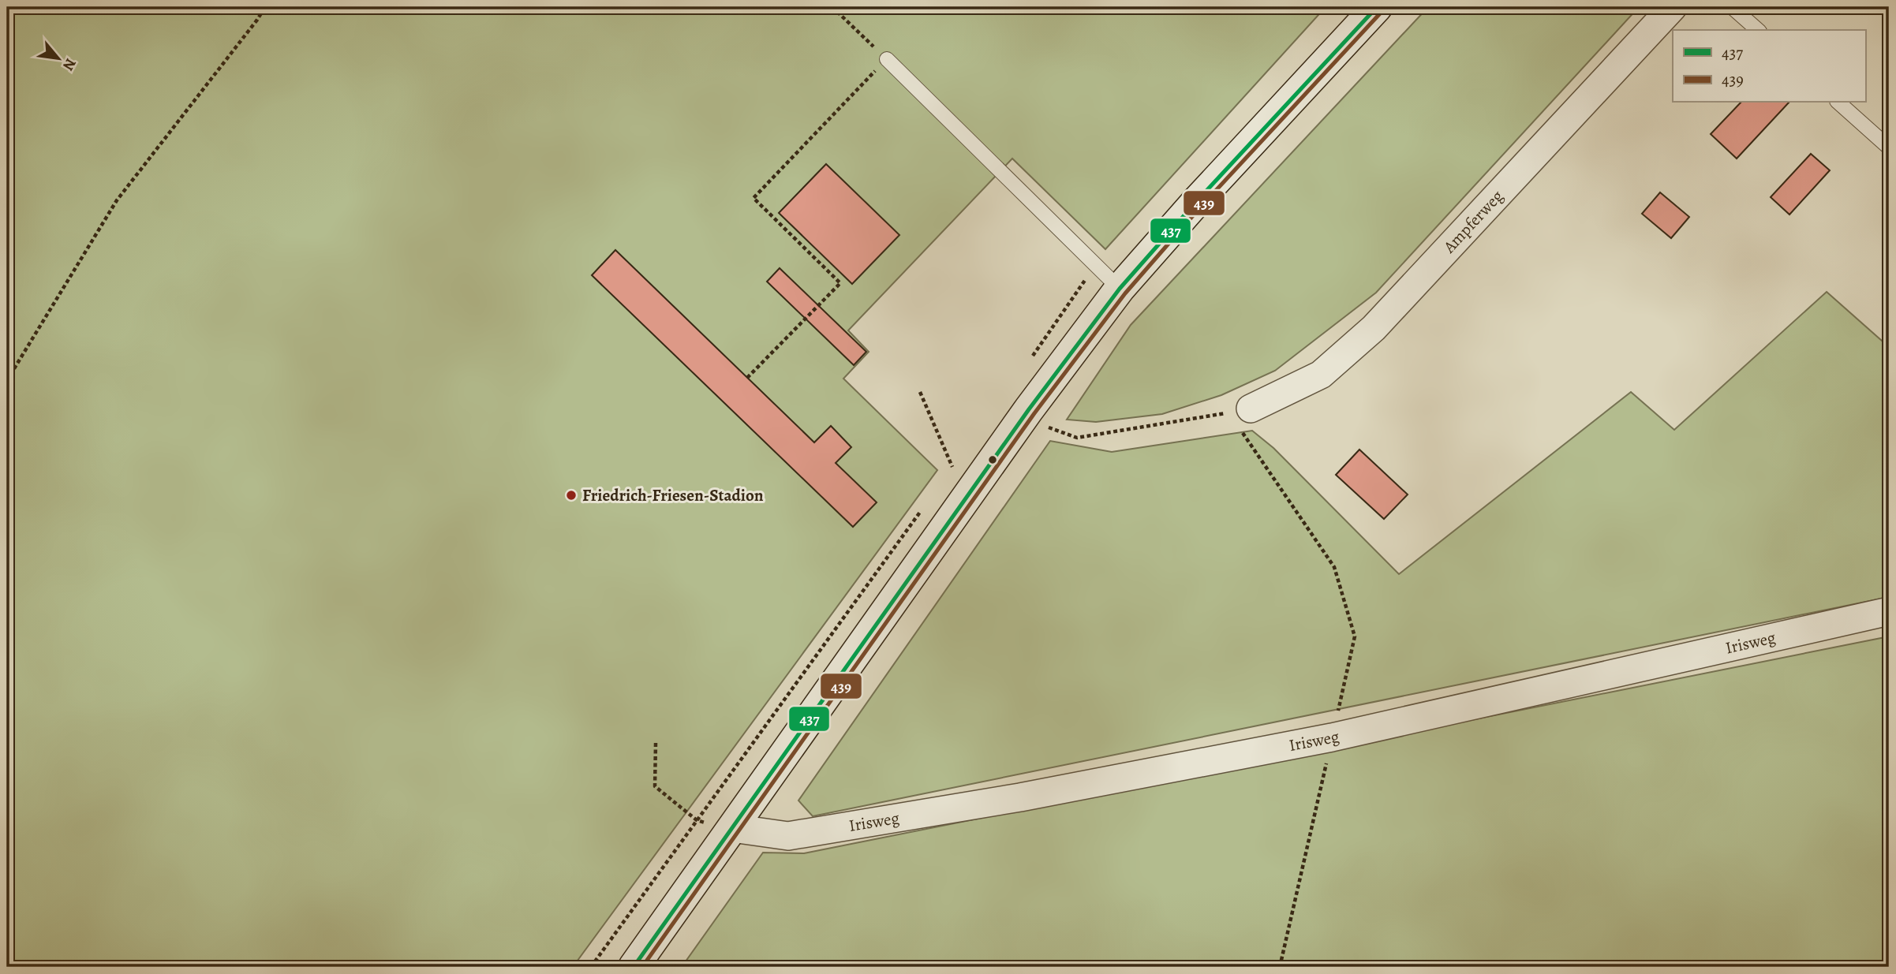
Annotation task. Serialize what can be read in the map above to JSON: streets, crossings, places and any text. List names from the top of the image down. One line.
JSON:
{"streets":{"street":["Ampferweg","Irisweg"]},"places":["Friedrich-Friesen-Stadion"],"lines":["transit line 437","transit line 439"],"legend":["437","439"],"north":"bottom right"}
